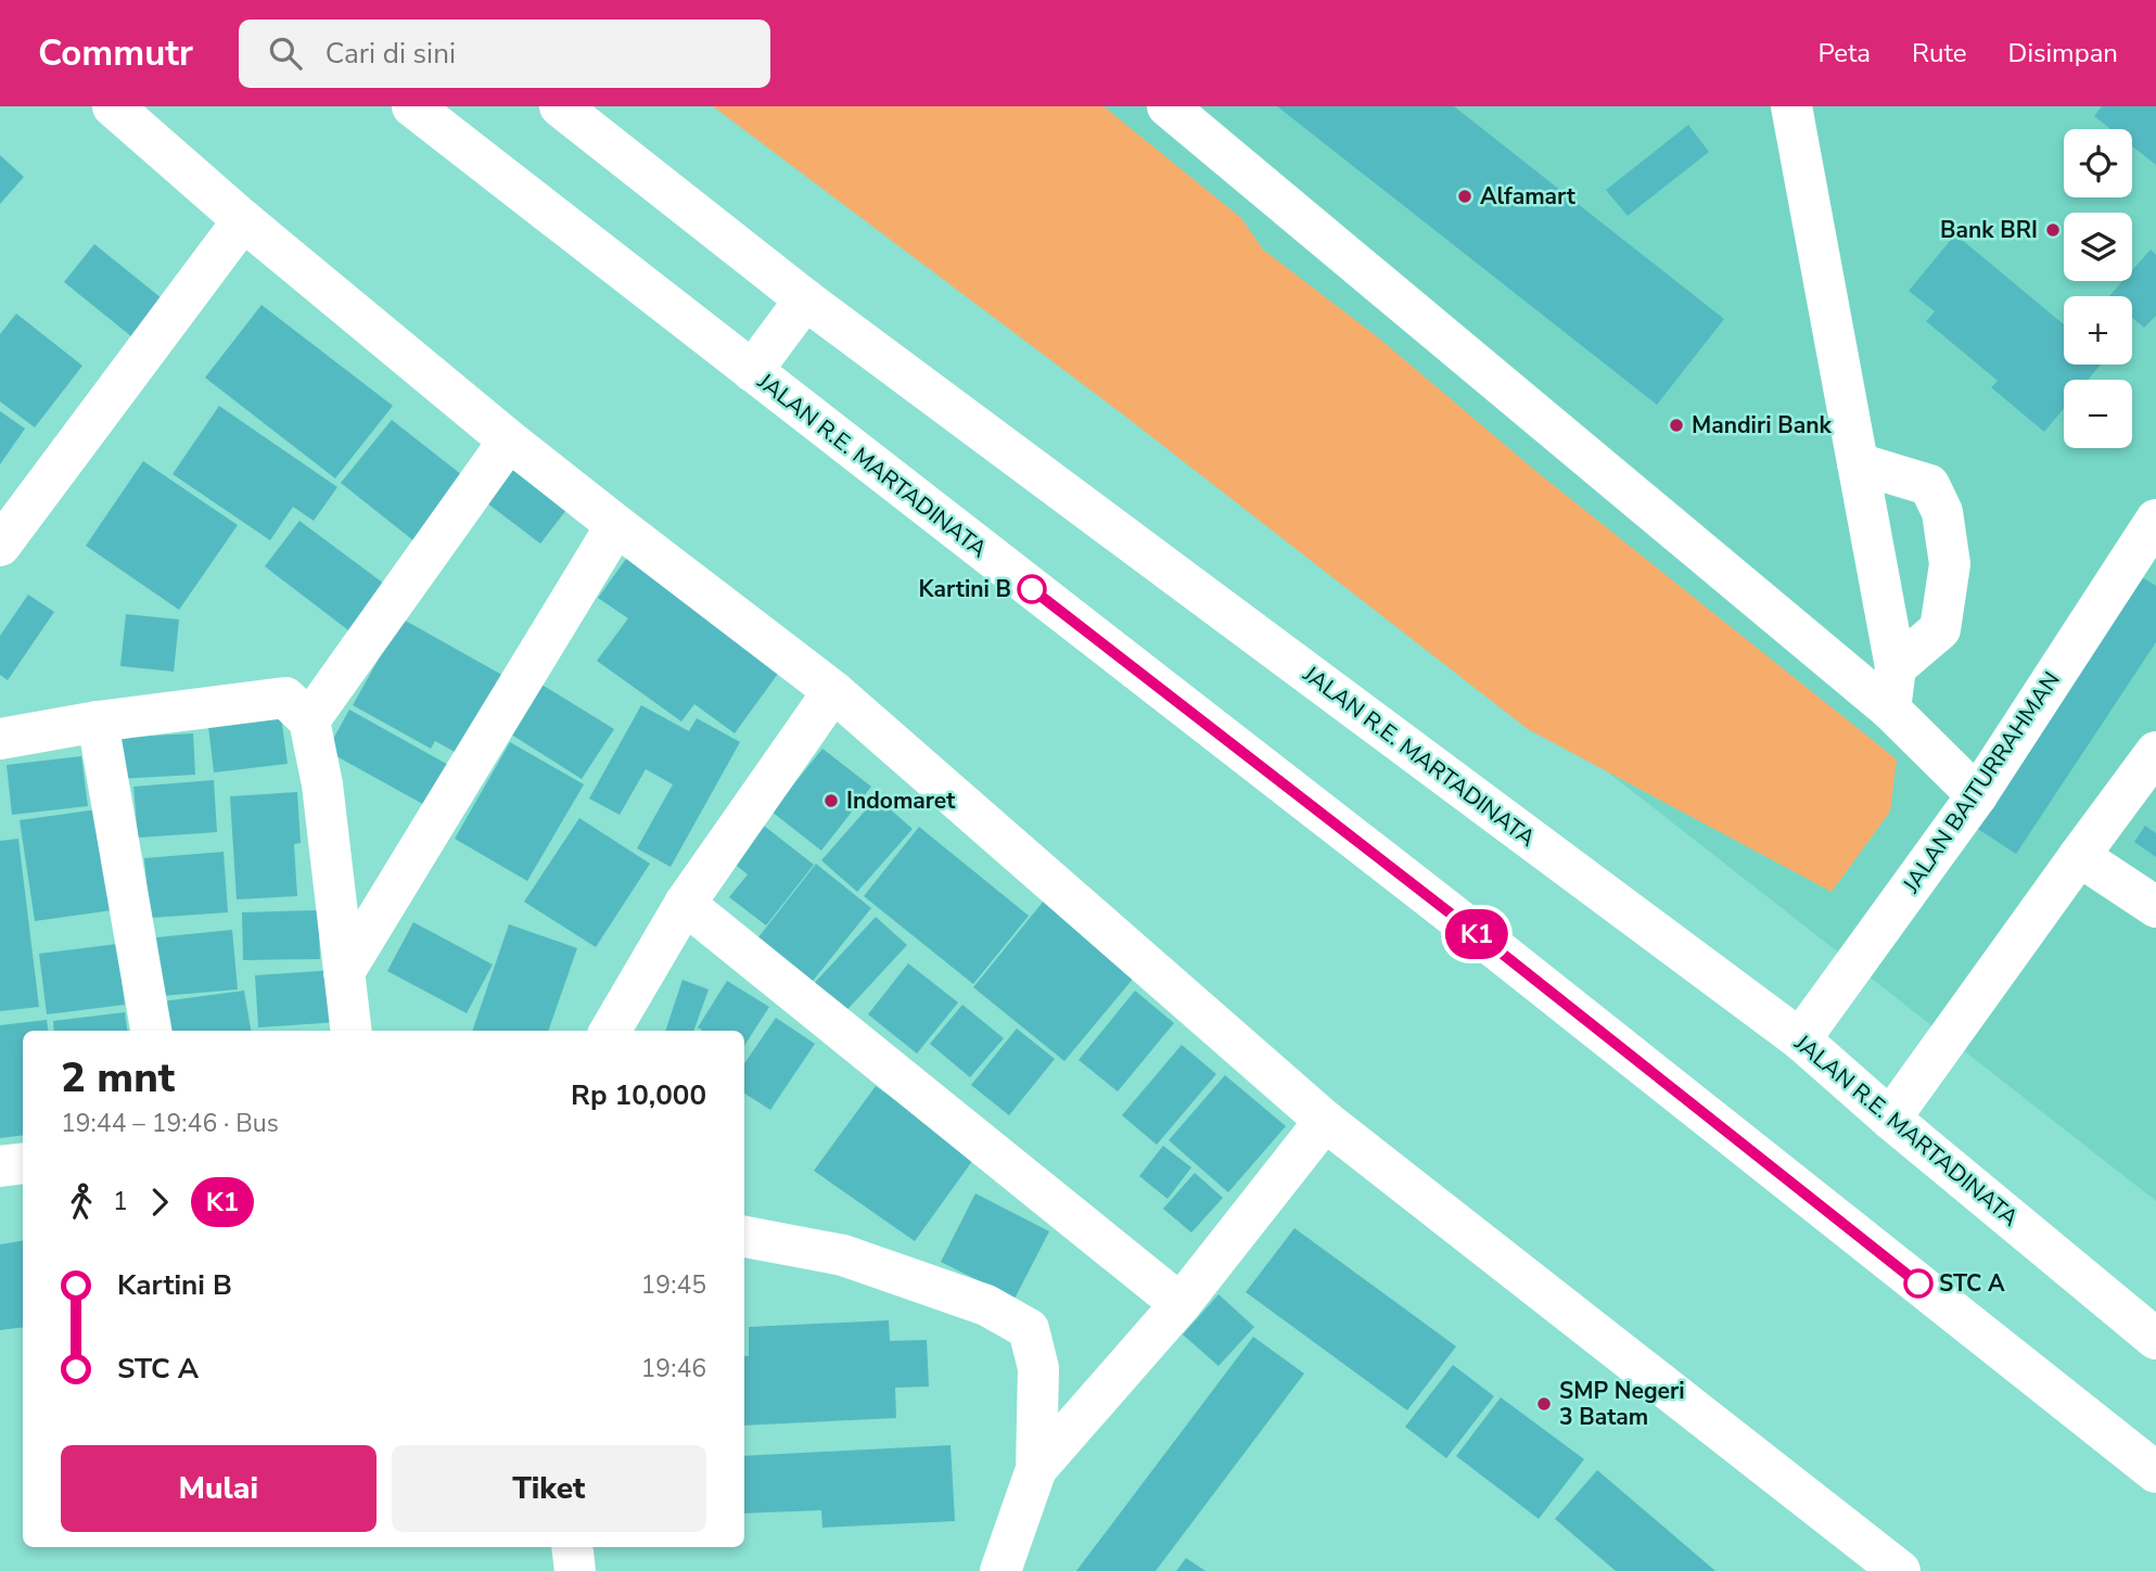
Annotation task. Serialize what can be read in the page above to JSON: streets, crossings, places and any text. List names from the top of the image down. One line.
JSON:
{"streets":{"main road":["JALAN R.E. MARTADINATA","JALAN BAITURRAHMAN"]},"crossings":[["JALAN R.E. MARTADINATA","JALAN BAITURRAHMAN"]],"places":["Alfamart","Bank BRI","Mandiri Bank","Kartini B","Indomaret","STC A","SMP Negeri 3 Batam"],"lines":["bus line K1"],"page":{"header":"Commutr","search":"Cari di sini","nav":["Peta","Rute","Disimpan"],"on_map":"K1","map_buttons":["+","−"],"heading":["2 mnt","19:44 – 19:46 · Bus","Rp 10,000"],"legs":["1","K1"],"list":[{"name":"Kartini B","value":"19:45"},{"name":"STC A","value":"19:46"}],"buttons":["Mulai","Tiket"]}}
